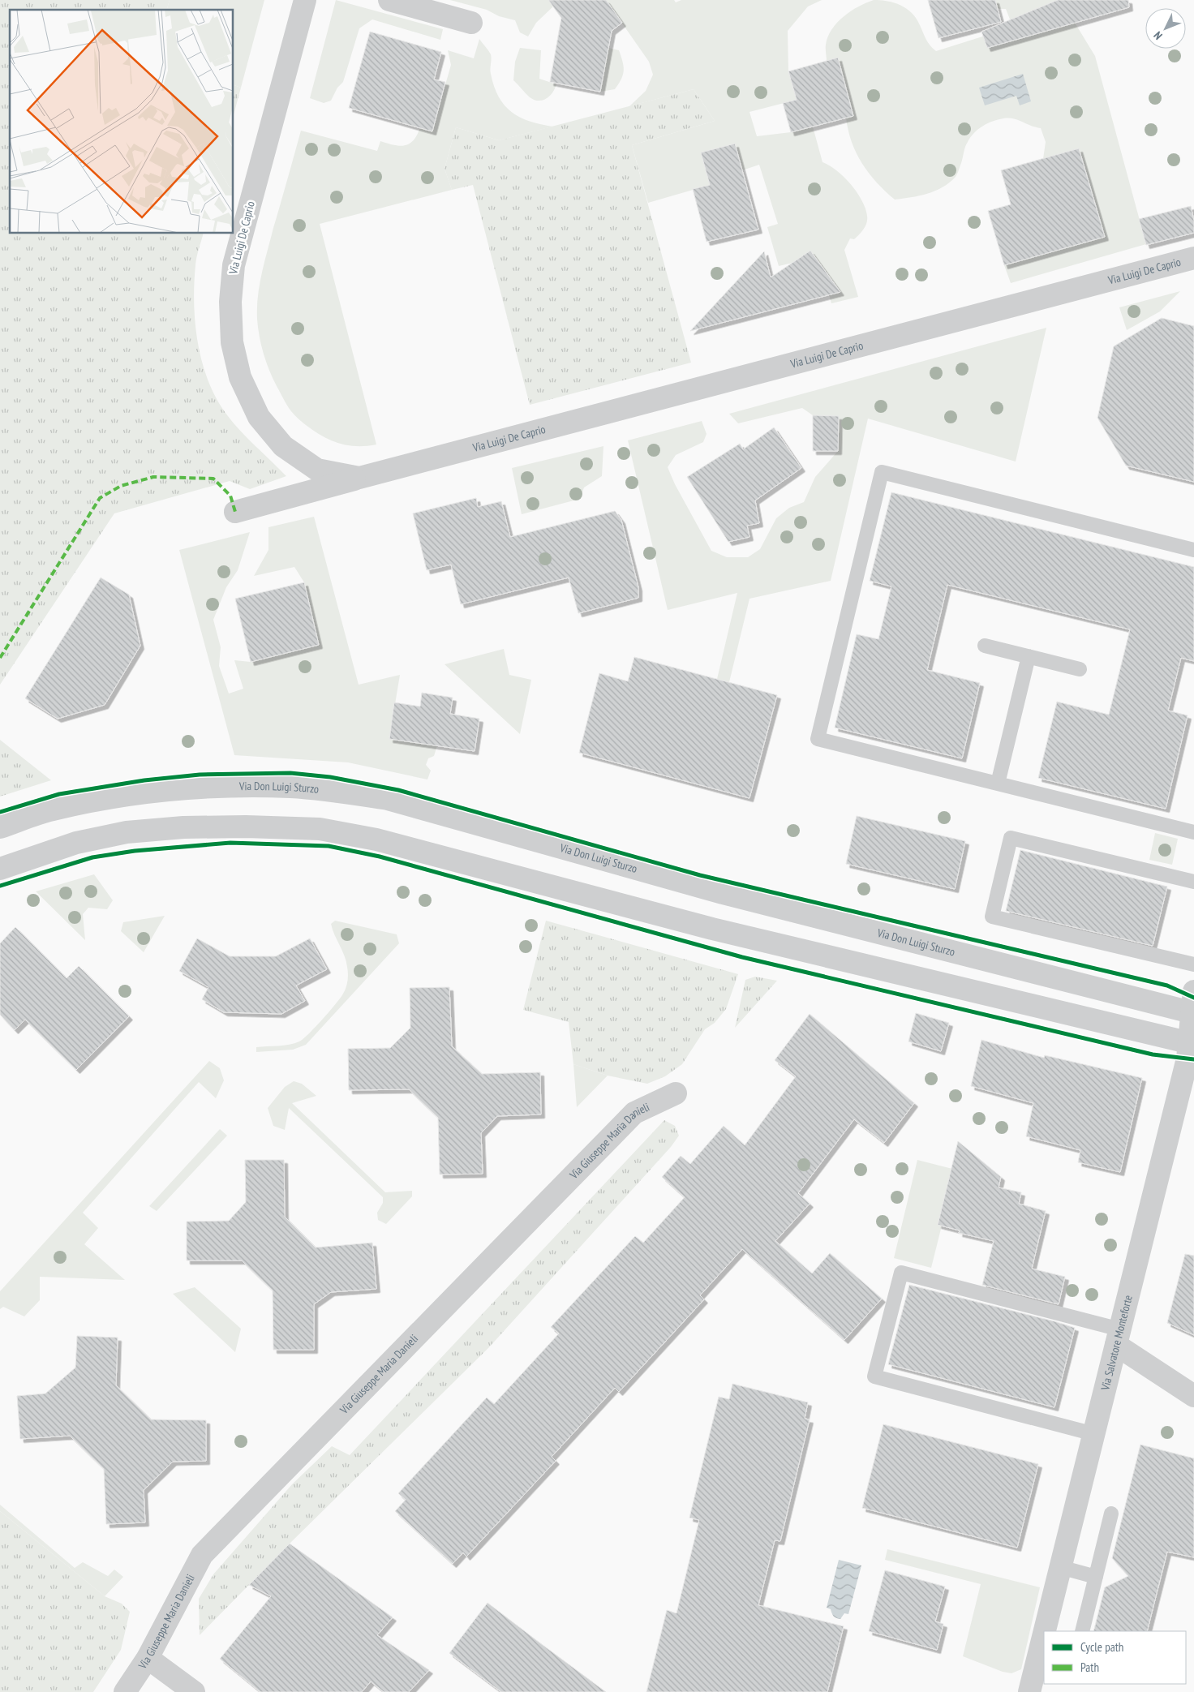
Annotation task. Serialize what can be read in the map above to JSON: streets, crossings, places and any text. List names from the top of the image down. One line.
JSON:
{"streets":{"street":["Via Luigi De Caprio","Via Don Luigi Sturzo","Via Giuseppe Maria Danieli","Via Salvatore Monteforte"]},"crossings":[["Via Don Luigi Sturzo","Via Salvatore Monteforte"]],"legend":["Cycle path","Path"],"north":"bottom left"}
